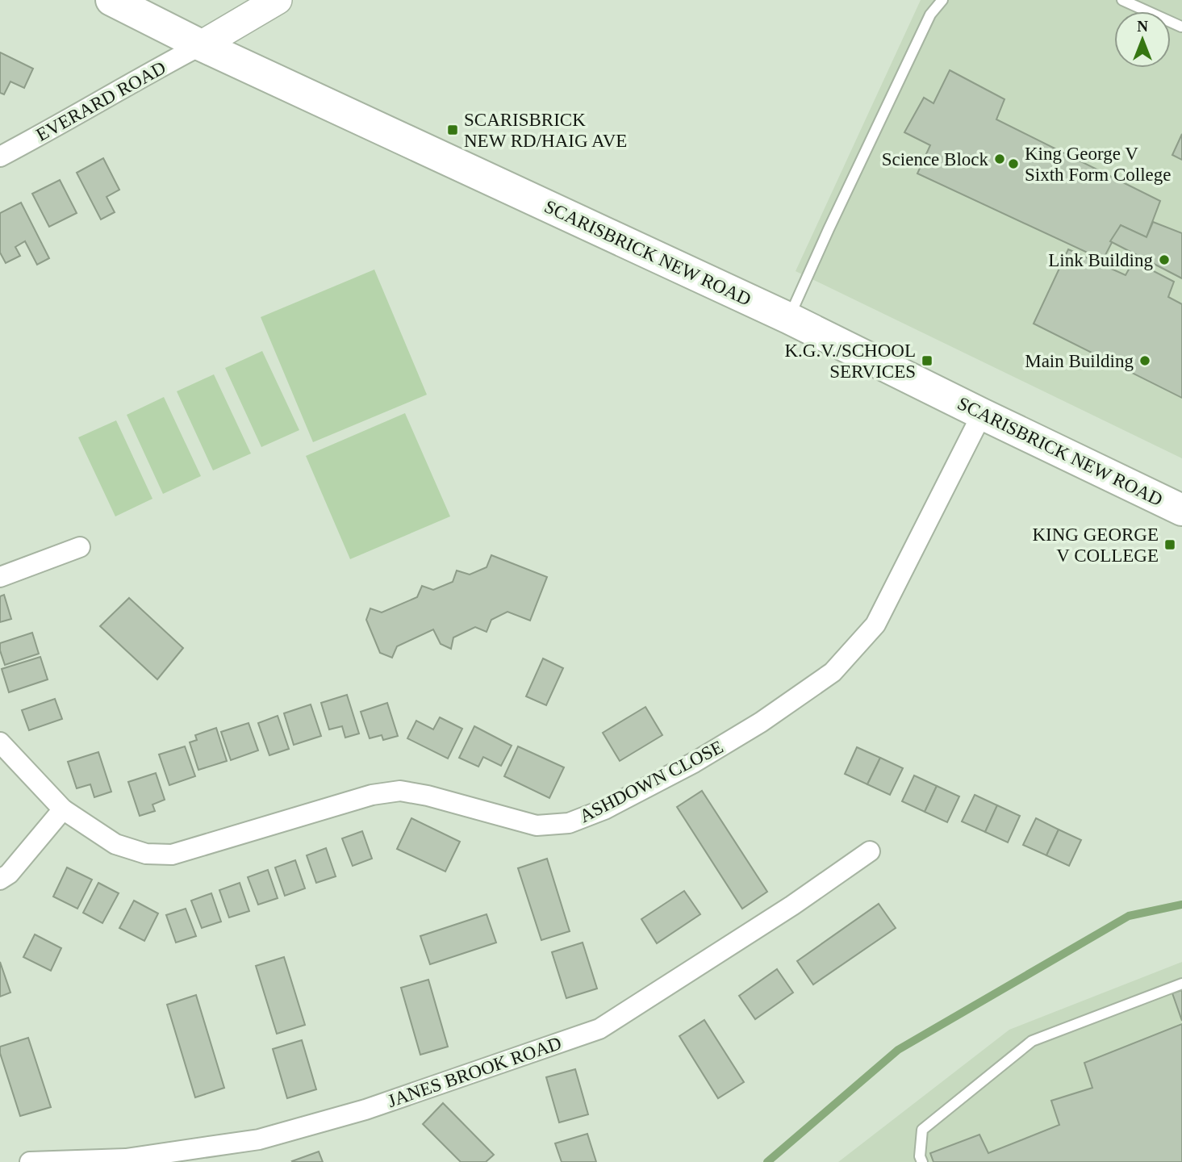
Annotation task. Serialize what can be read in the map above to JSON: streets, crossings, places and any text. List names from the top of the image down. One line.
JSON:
{"streets":{"highway":["SCARISBRICK NEW ROAD"],"street":["EVERARD ROAD","ASHDOWN CLOSE","JANES BROOK ROAD"]},"crossings":[["EVERARD ROAD","SCARISBRICK NEW ROAD"],["SCARISBRICK NEW ROAD","ASHDOWN CLOSE"]],"places":{"transit":["SCARISBRICK NEW RD/HAIG AVE","K.G.V./SCHOOL SERVICES","KING GEORGE V COLLEGE"],"other":["Science Block","King George V Sixth Form College","Link Building","Main Building"]},"north":"top"}
